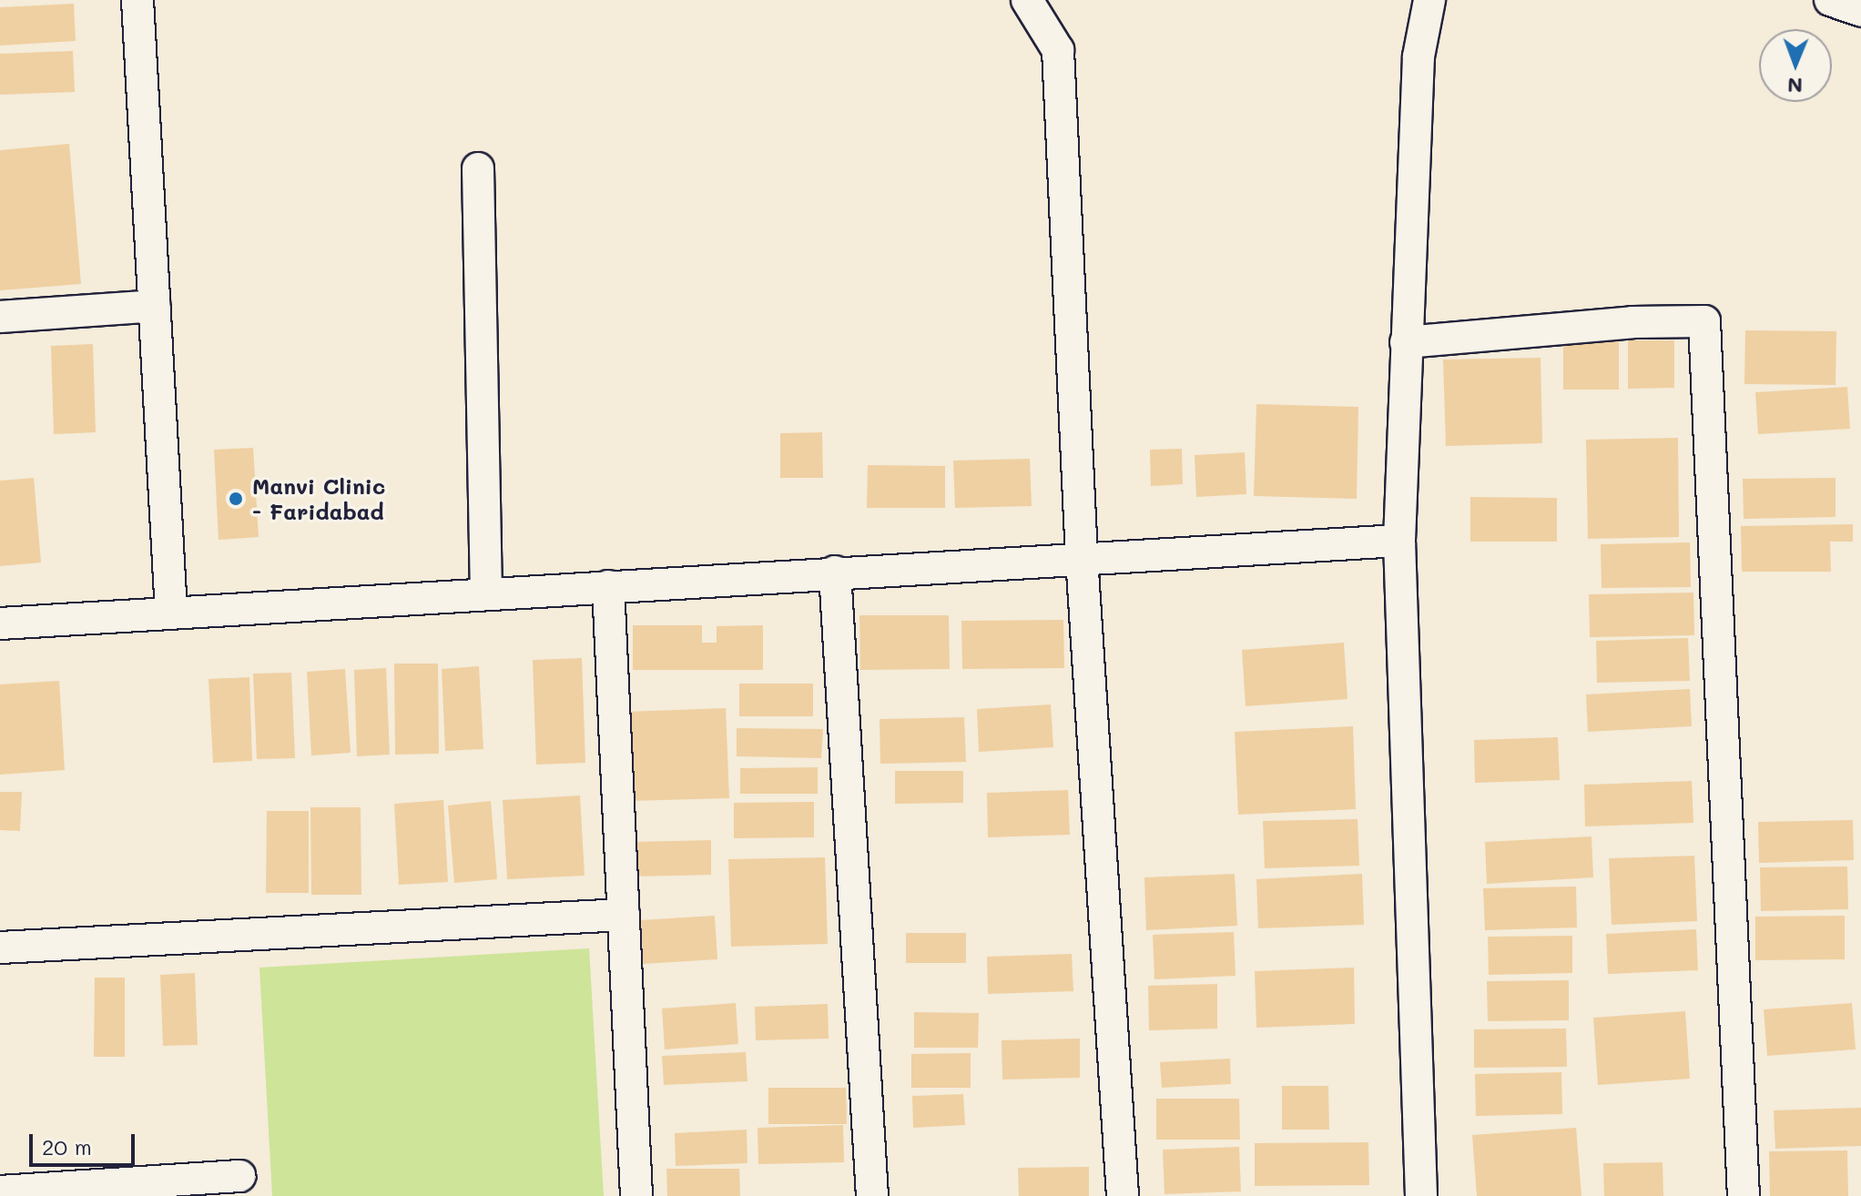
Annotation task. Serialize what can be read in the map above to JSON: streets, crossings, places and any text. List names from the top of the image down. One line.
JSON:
{"places":["Manvi Clinic - Faridabad"],"scale_bar":"20 m","north":"bottom"}
